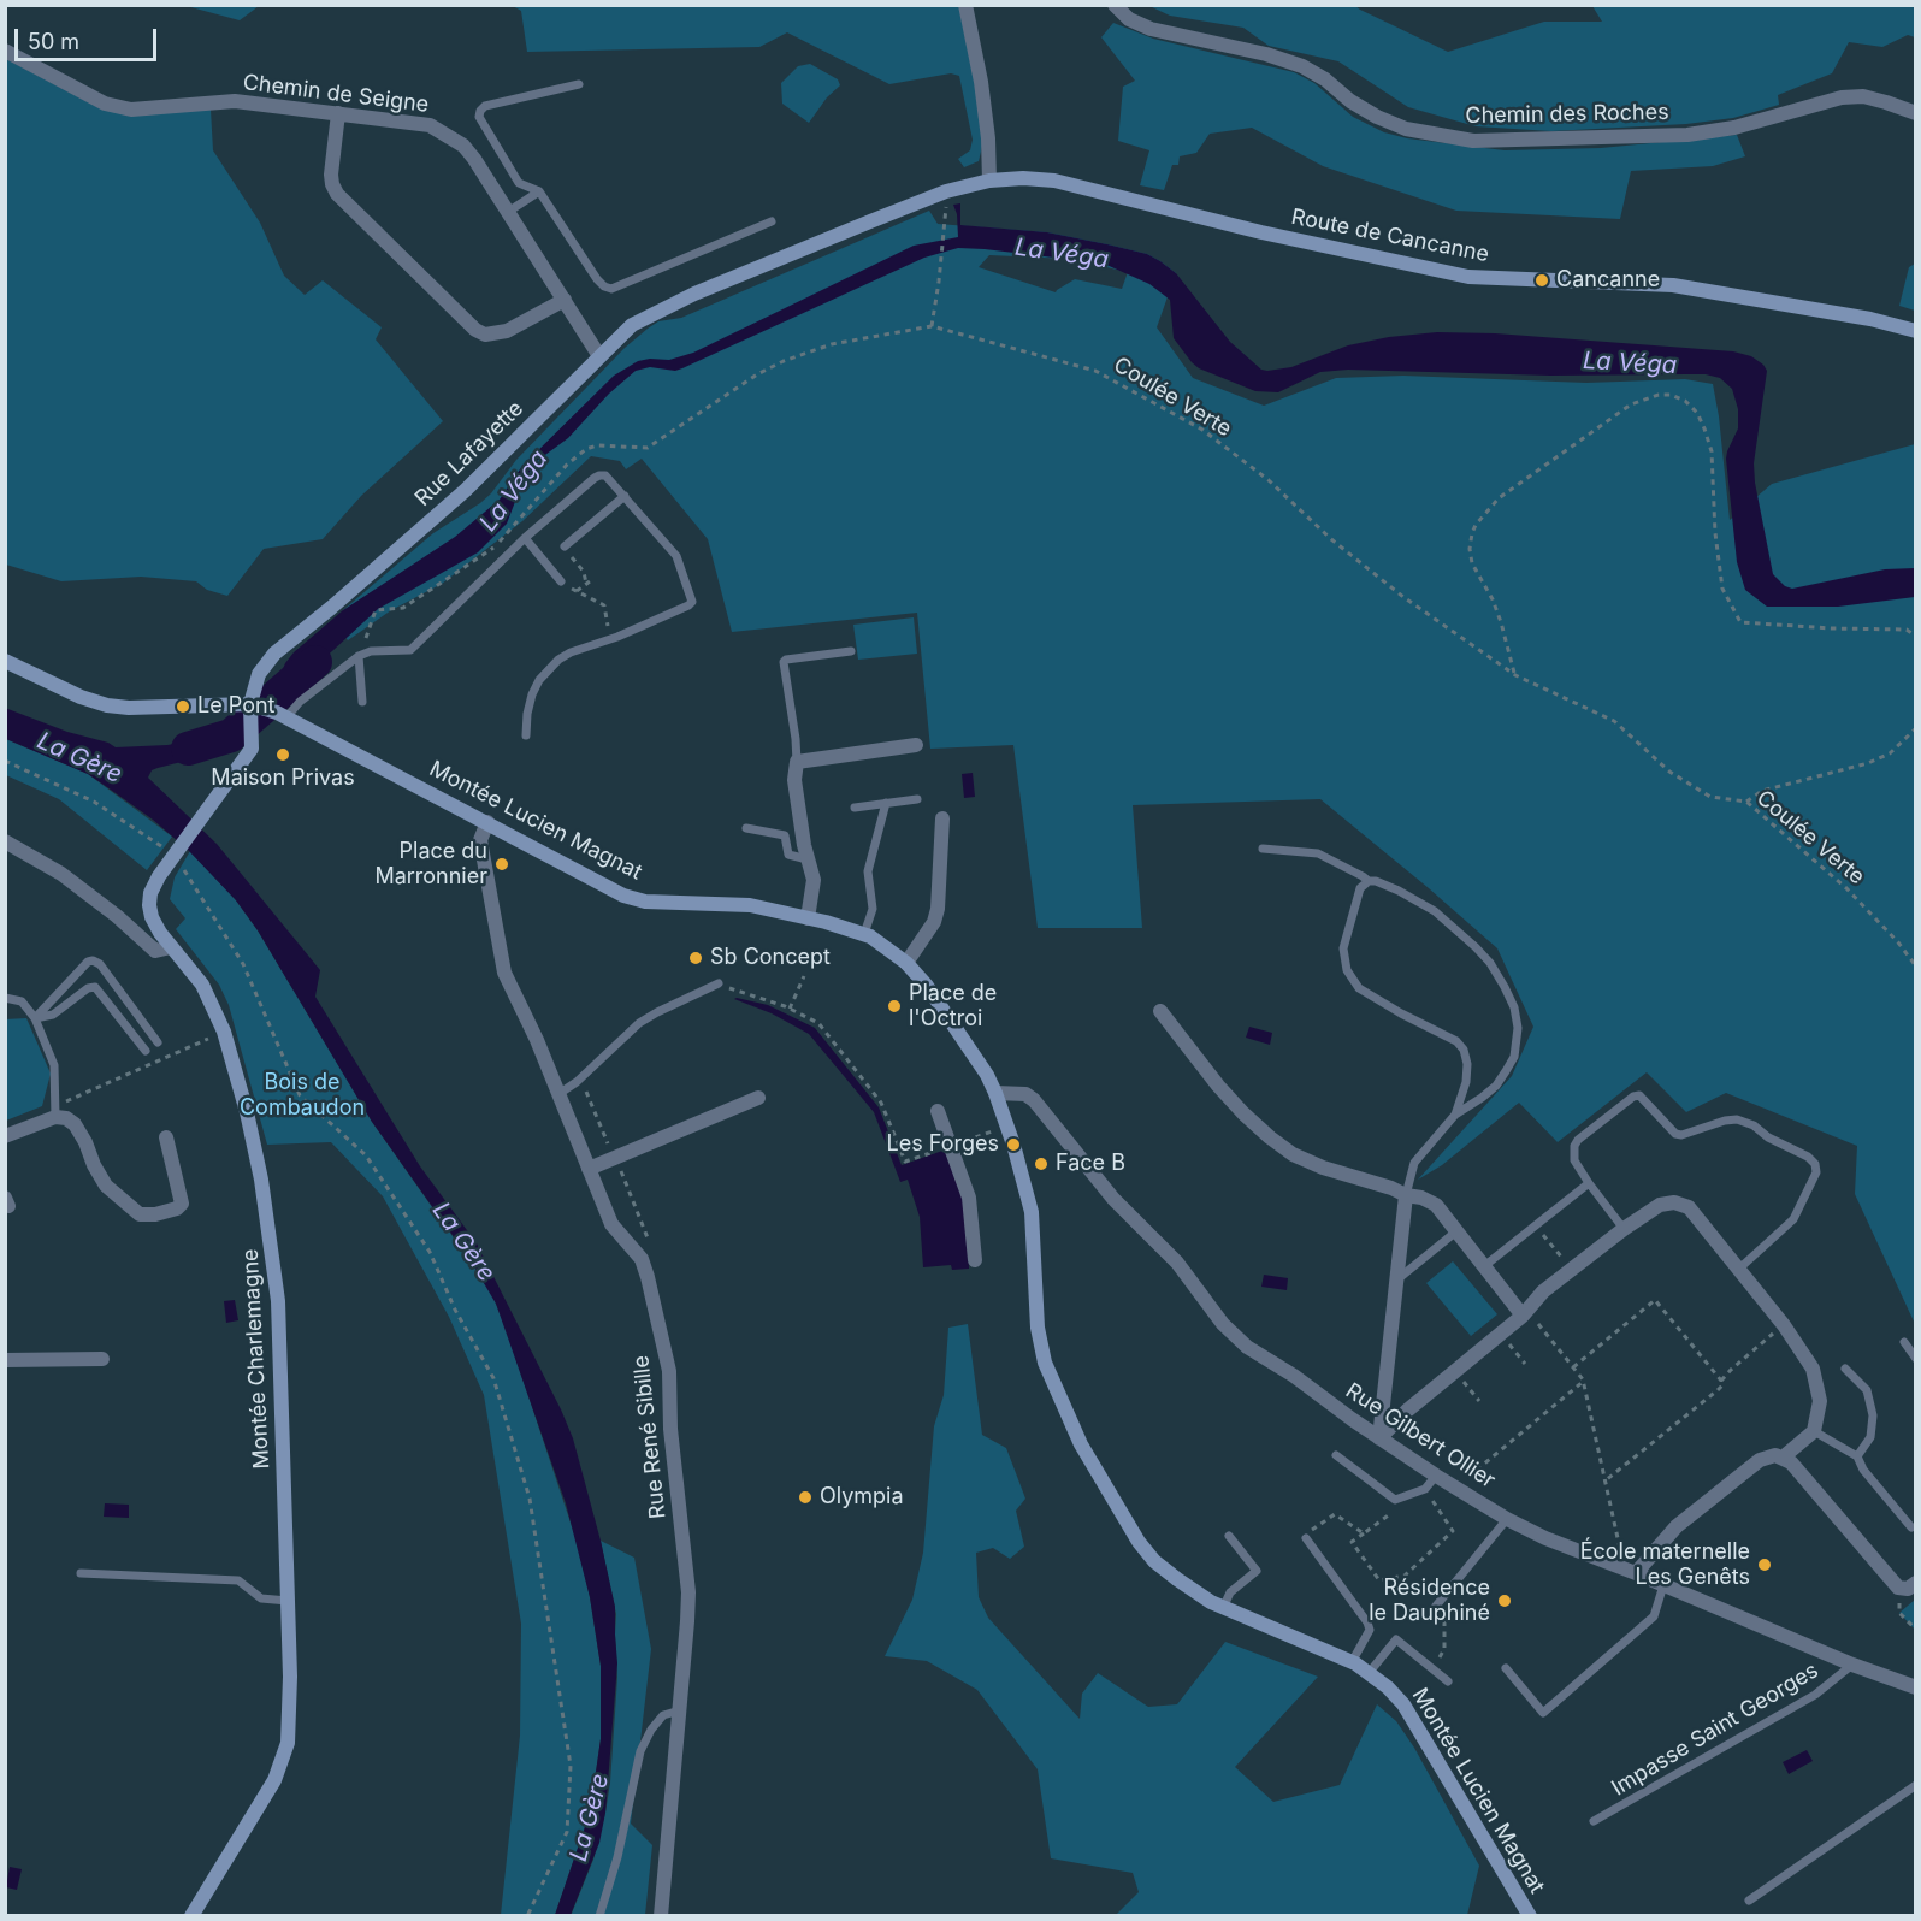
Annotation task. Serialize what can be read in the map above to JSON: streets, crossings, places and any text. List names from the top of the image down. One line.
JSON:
{"streets":{"main road":["Route de Cancanne","Rue Lafayette","Montée Lucien Magnat","Montée Charlemagne"],"street":["Chemin de Seigne","Chemin des Roches","Rue Gilbert Ollier","Rue René Sibille"],"lane":["Impasse Saint Georges"],"path":["Coulée Verte"]},"crossings":[["Chemin de Seigne","Rue Lafayette"],["Route de Cancanne","Rue Lafayette"],["Rue Lafayette","Montée Lucien Magnat"],["Rue Lafayette","Montée Charlemagne"],["Montée Lucien Magnat","Montée Charlemagne"],["Montée Lucien Magnat","Rue Gilbert Ollier"],["Montée Lucien Magnat","Rue René Sibille"],["Rue Gilbert Ollier","Impasse Saint Georges"]],"water":["La Véga","La Gère"],"parks":["Bois de Combaudon"],"places":["Cancanne","Le Pont","Maison Privas","Place du Marronnier","Sb Concept","Place de l'Octroi","Les Forges","Face B","Olympia","École maternelle Les Genêts","Résidence le Dauphiné"],"scale_bar":"50 m"}
